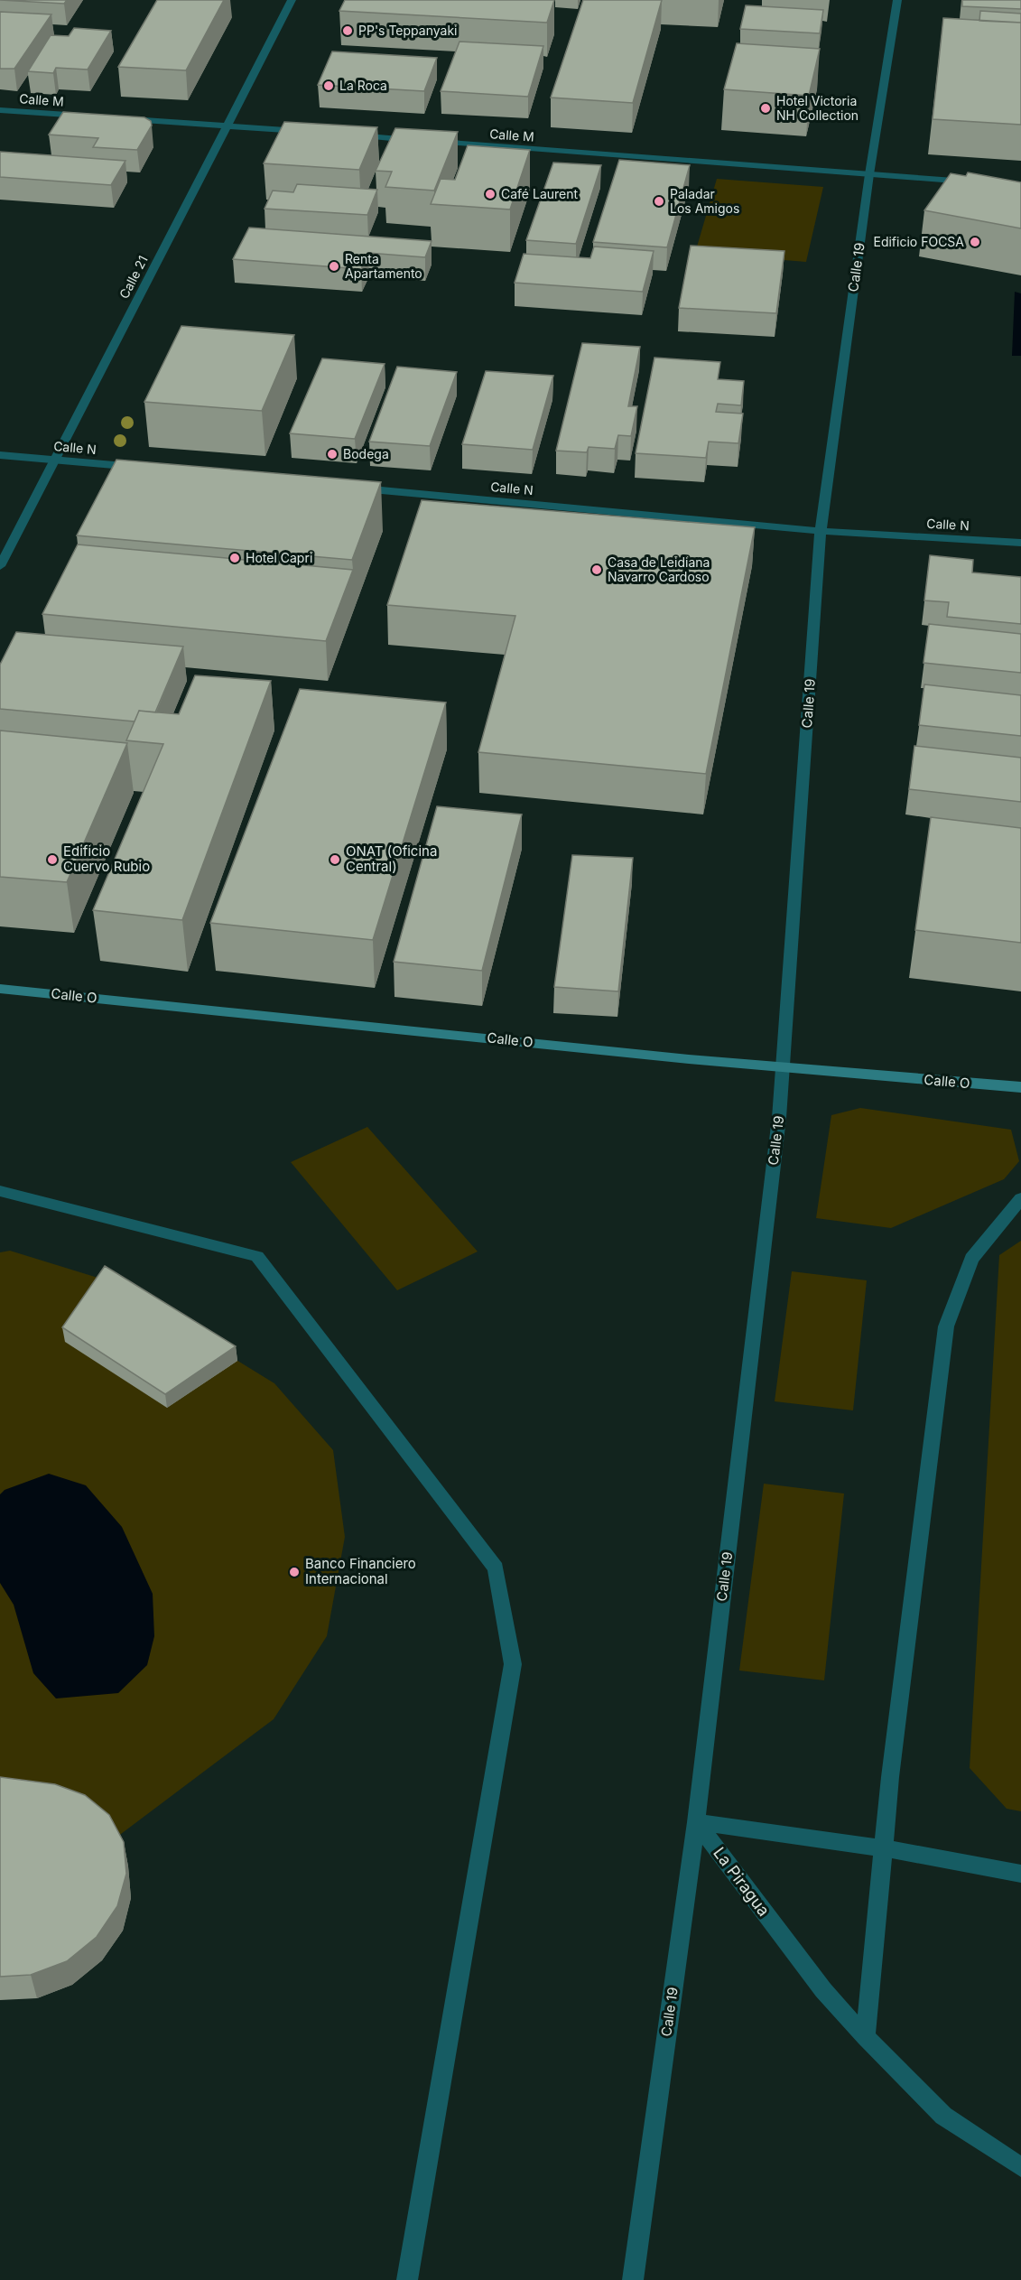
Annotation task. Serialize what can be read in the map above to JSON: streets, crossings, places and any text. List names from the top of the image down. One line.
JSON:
{"streets":{"main road":["Calle O"],"street":["Calle M","Calle 19","Calle 21","Calle N","La Piragua"]},"crossings":[["Calle M","Calle 19"],["Calle 19","Calle N"],["Calle 19","Calle O"],["Calle 19","La Piragua"],["Calle 21","Calle N"]],"places":["PP's Teppanyaki","La Roca","Hotel Victoria NH Collection","Café Laurent","Paladar Los Amigos","Edificio FOCSA","Renta Apartamento","Bodega","Hotel Capri","Casa de Leidiana Navarro Cardoso","Edificio Cuervo Rubio","ONAT (Oficina Central)","Banco Financiero Internacional"]}
